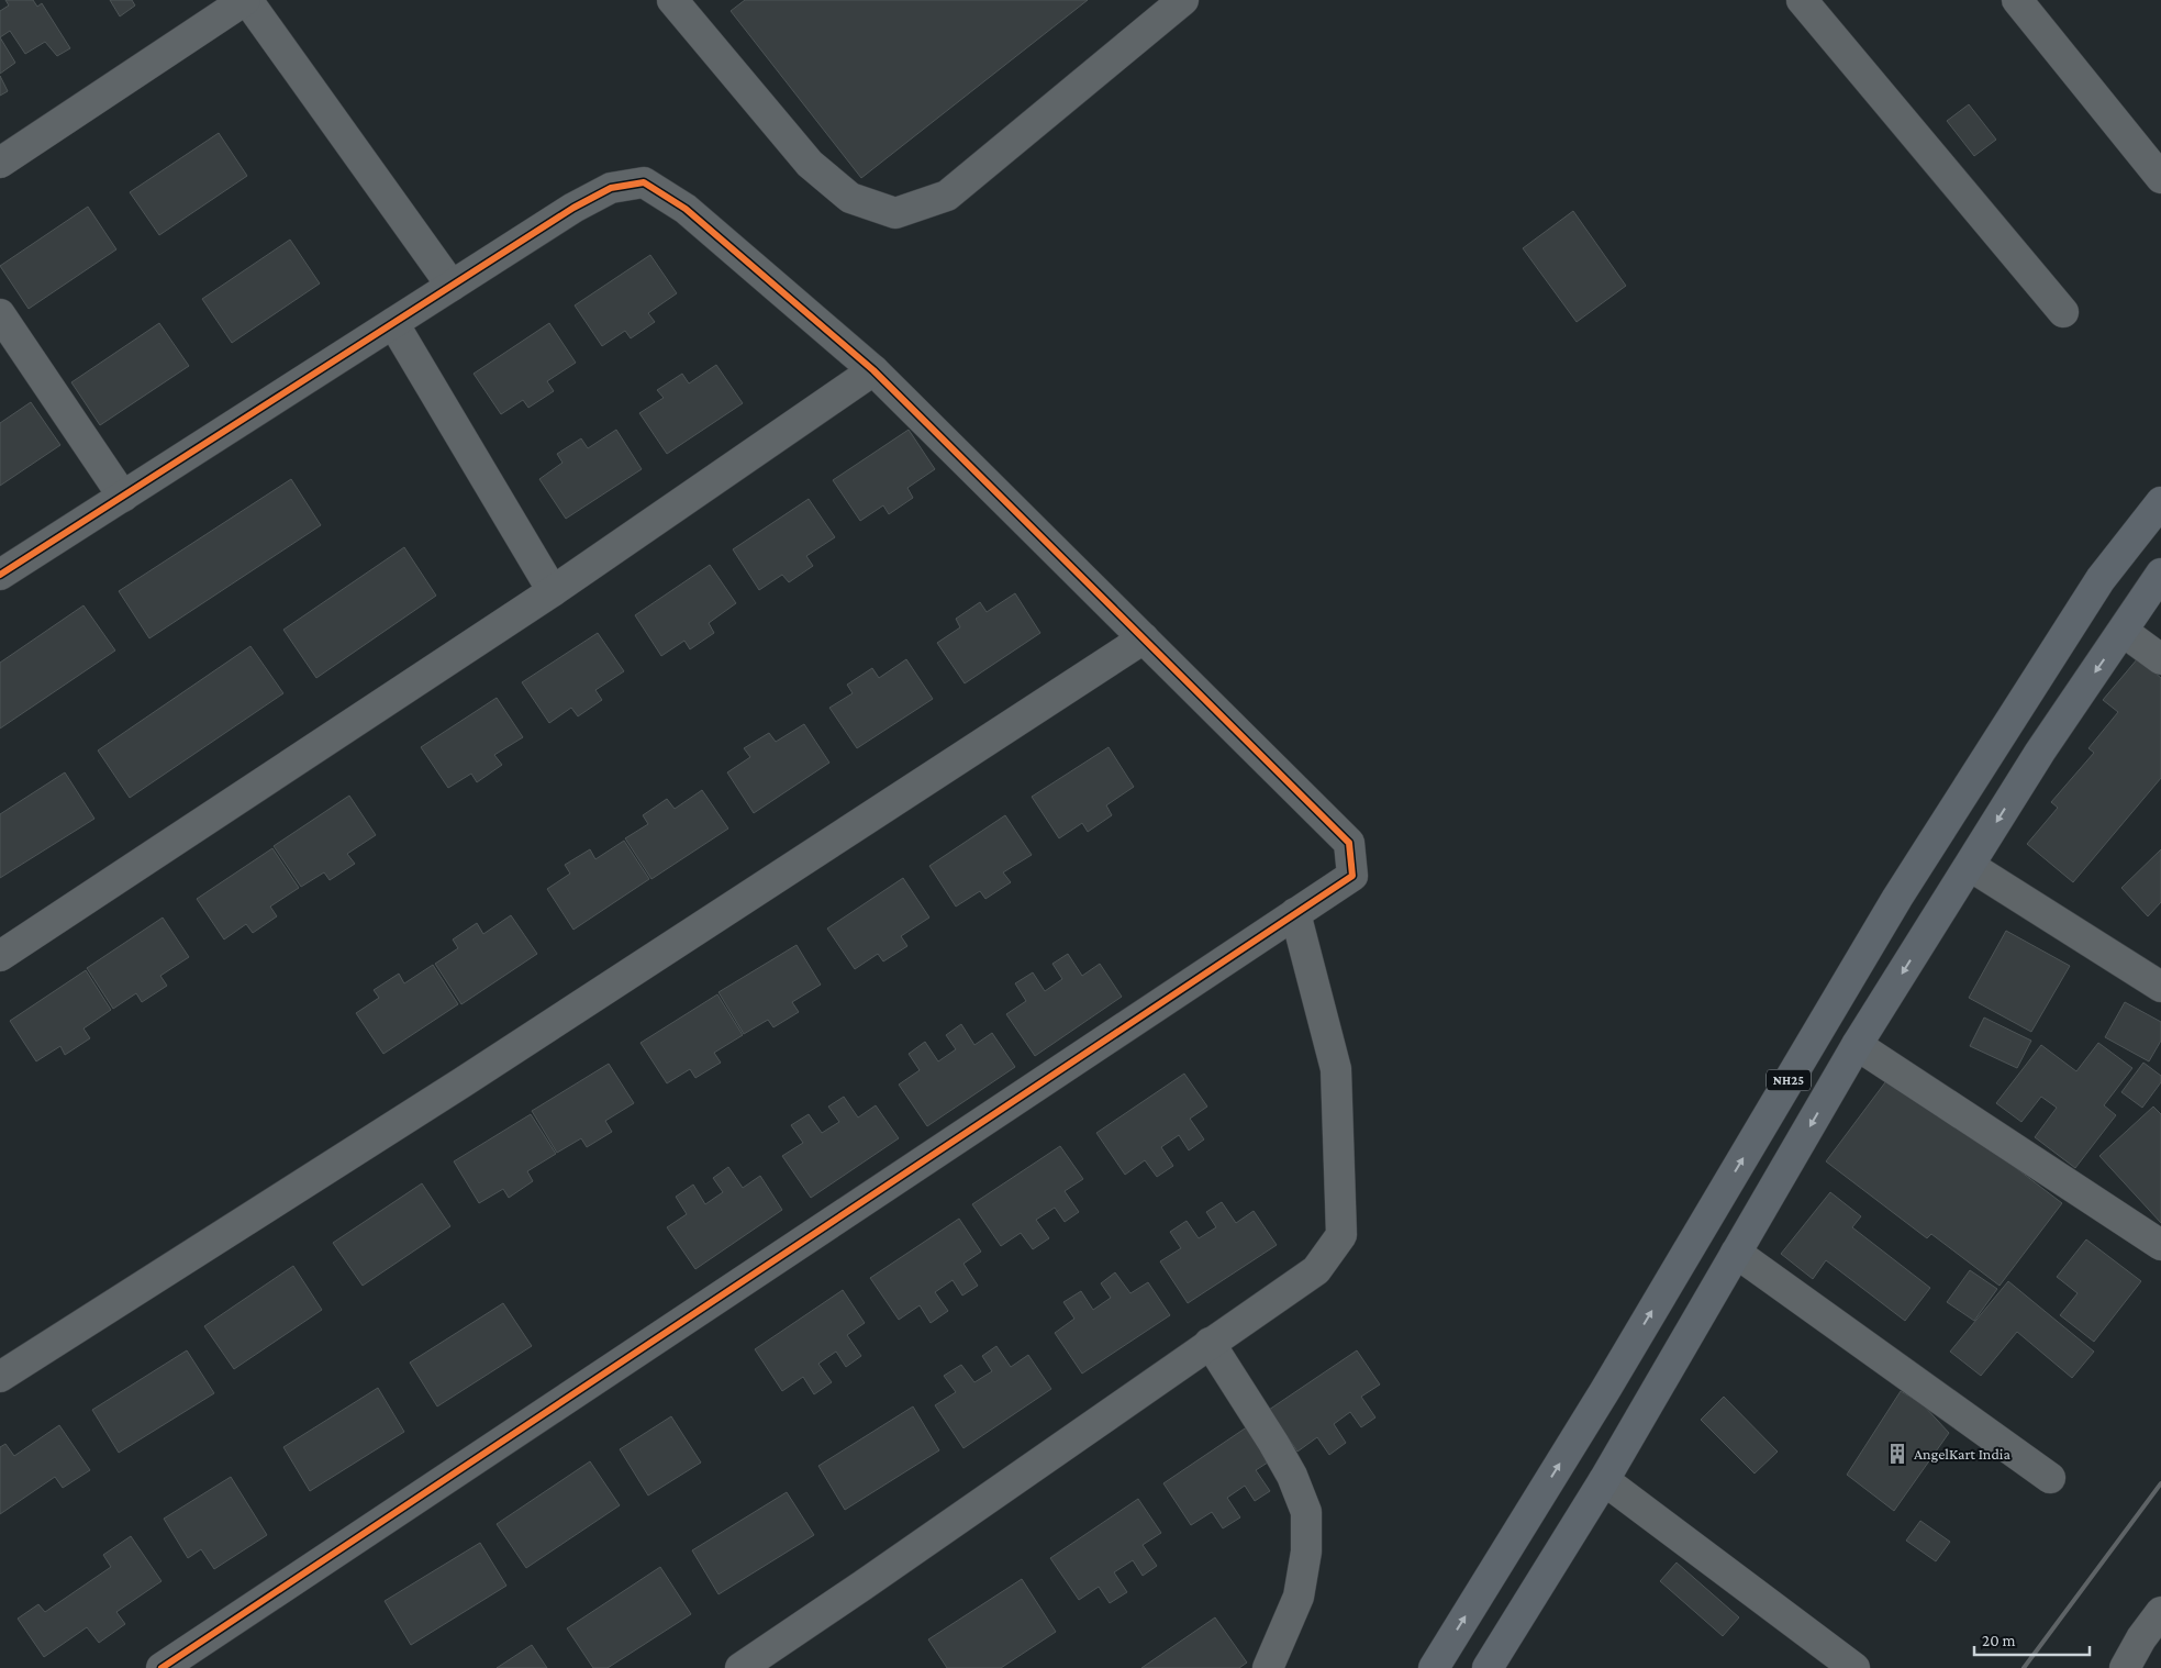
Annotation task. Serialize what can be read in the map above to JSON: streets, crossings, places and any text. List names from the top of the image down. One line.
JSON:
{"streets":{"main road":["NH25"]},"places":{"building":["AngelKart India"]},"scale_bar":"20 m"}
